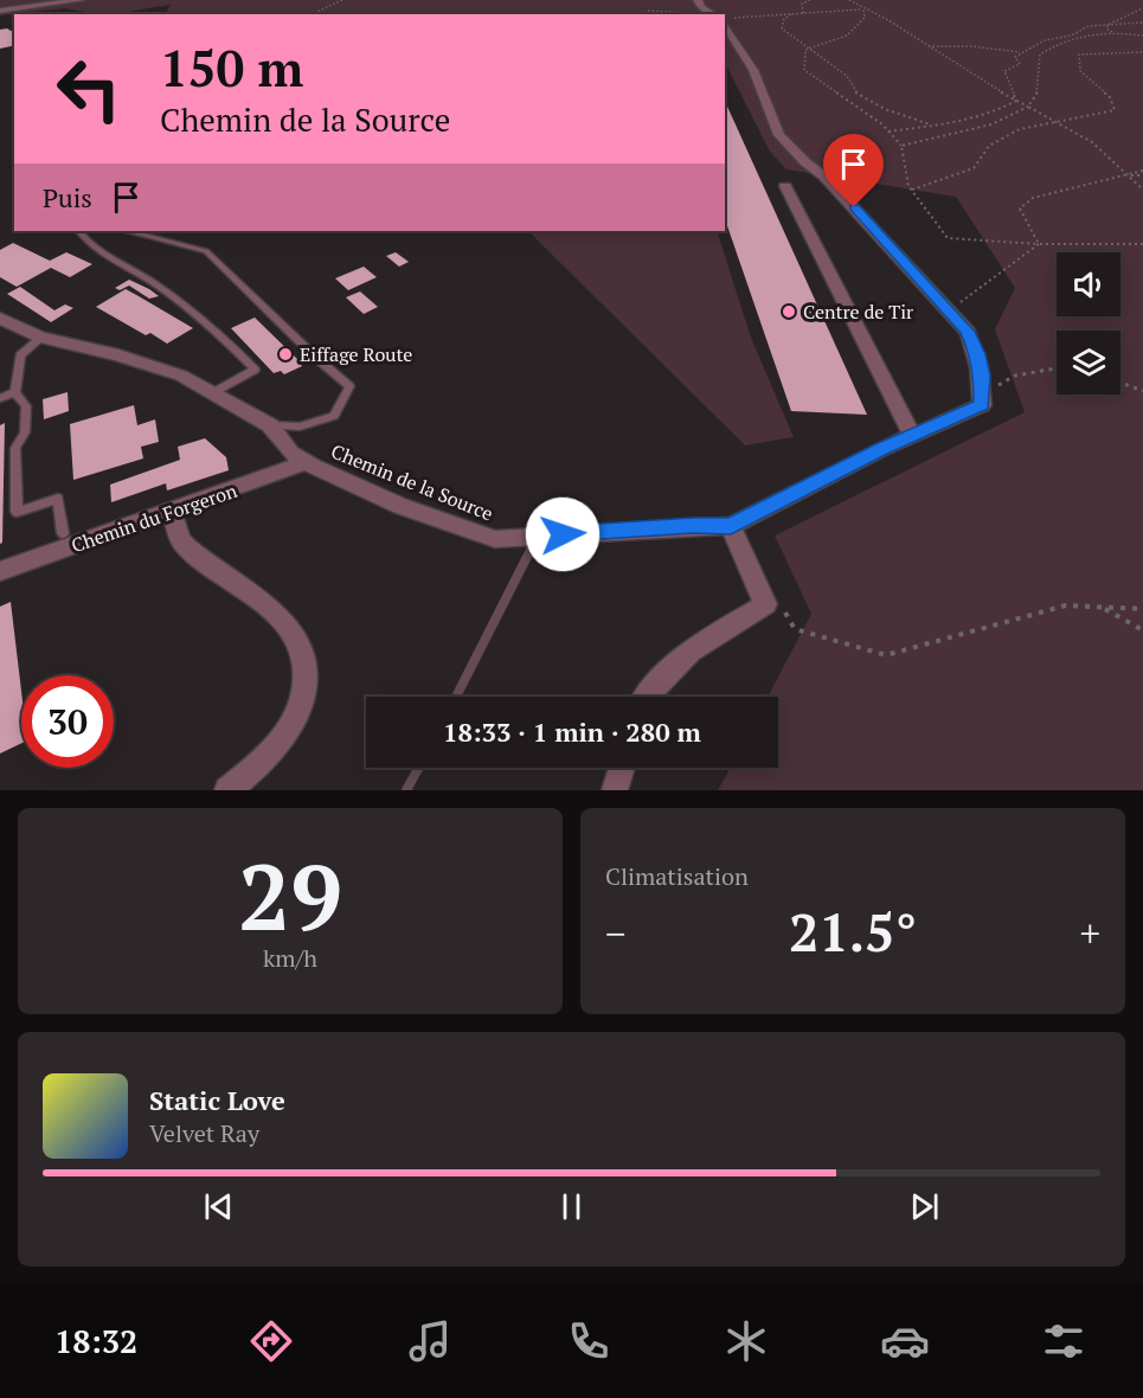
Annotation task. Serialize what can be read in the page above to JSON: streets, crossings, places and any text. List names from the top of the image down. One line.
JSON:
{"streets":{"street":["Chemin de la Source","Chemin du Forgeron"]},"crossings":[["Chemin de la Source","Chemin du Forgeron"]],"places":["Centre de Tir","Eiffage Route"],"page":{"turn":["150 m","Chemin de la Source"],"then":"Puis","limit":"30","trip":"18:33 · 1 min · 280 m","tile":[["29","km/h"],"Climatisation"],"heat":["−","21.5°","+"],"song":["Static Love","Velvet Ray"],"tabs":"18:32"}}
